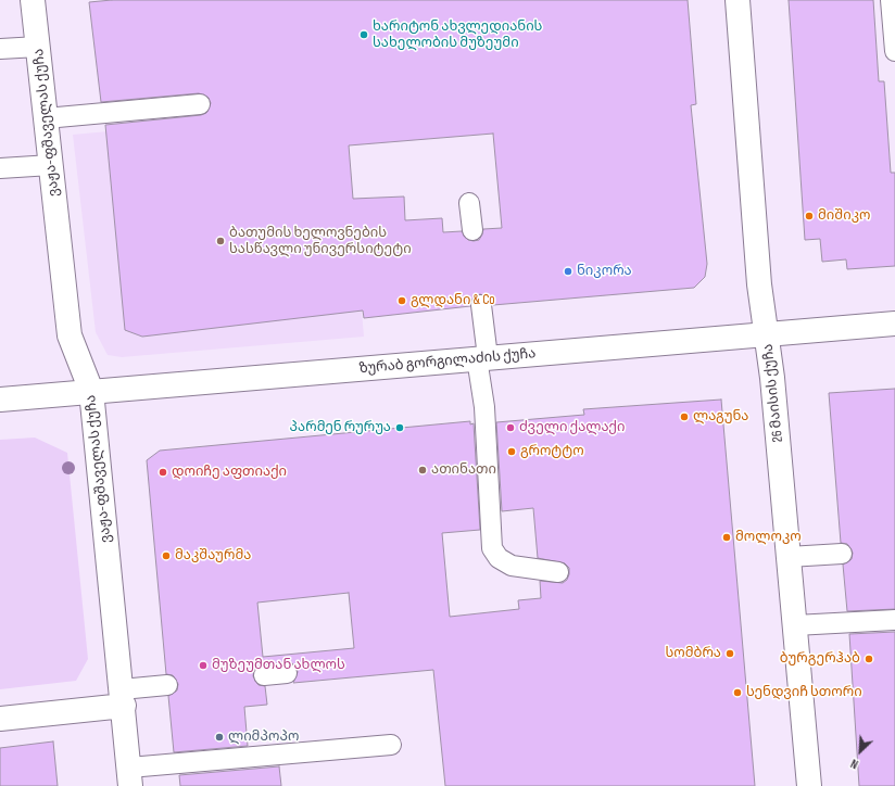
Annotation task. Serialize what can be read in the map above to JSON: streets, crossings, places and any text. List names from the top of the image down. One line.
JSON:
{"streets":{"street":["ვაჟა-ფშაველას ქუჩა","ზურაბ გორგილაძის ქუჩა","26 მაისის ქუჩა"]},"crossings":[["ვაჟა-ფშაველას ქუჩა","ზურაბ გორგილაძის ქუჩა"],["ზურაბ გორგილაძის ქუჩა","26 მაისის ქუჩა"]],"places":["ხარიტონ ახვლედიანის სახელობის მუზეუმი","მიშიკო","ბათუმის ხელოვნების სასწავლი უნივერსიტეტი","ნიკორა","გლდანი & Co","ლაგუნა","პარმენ რურუა","ძველი ქალაქი","გროტტო","ათინათი","დოიჩე აფთიაქი","მოლოკო","მაკშაურმა","სომბრა","ბურგერჰაბ","მუზეუმთან ახლოს","სენდვიჩ სთორი","ლიმპოპო"],"north":"bottom left"}
